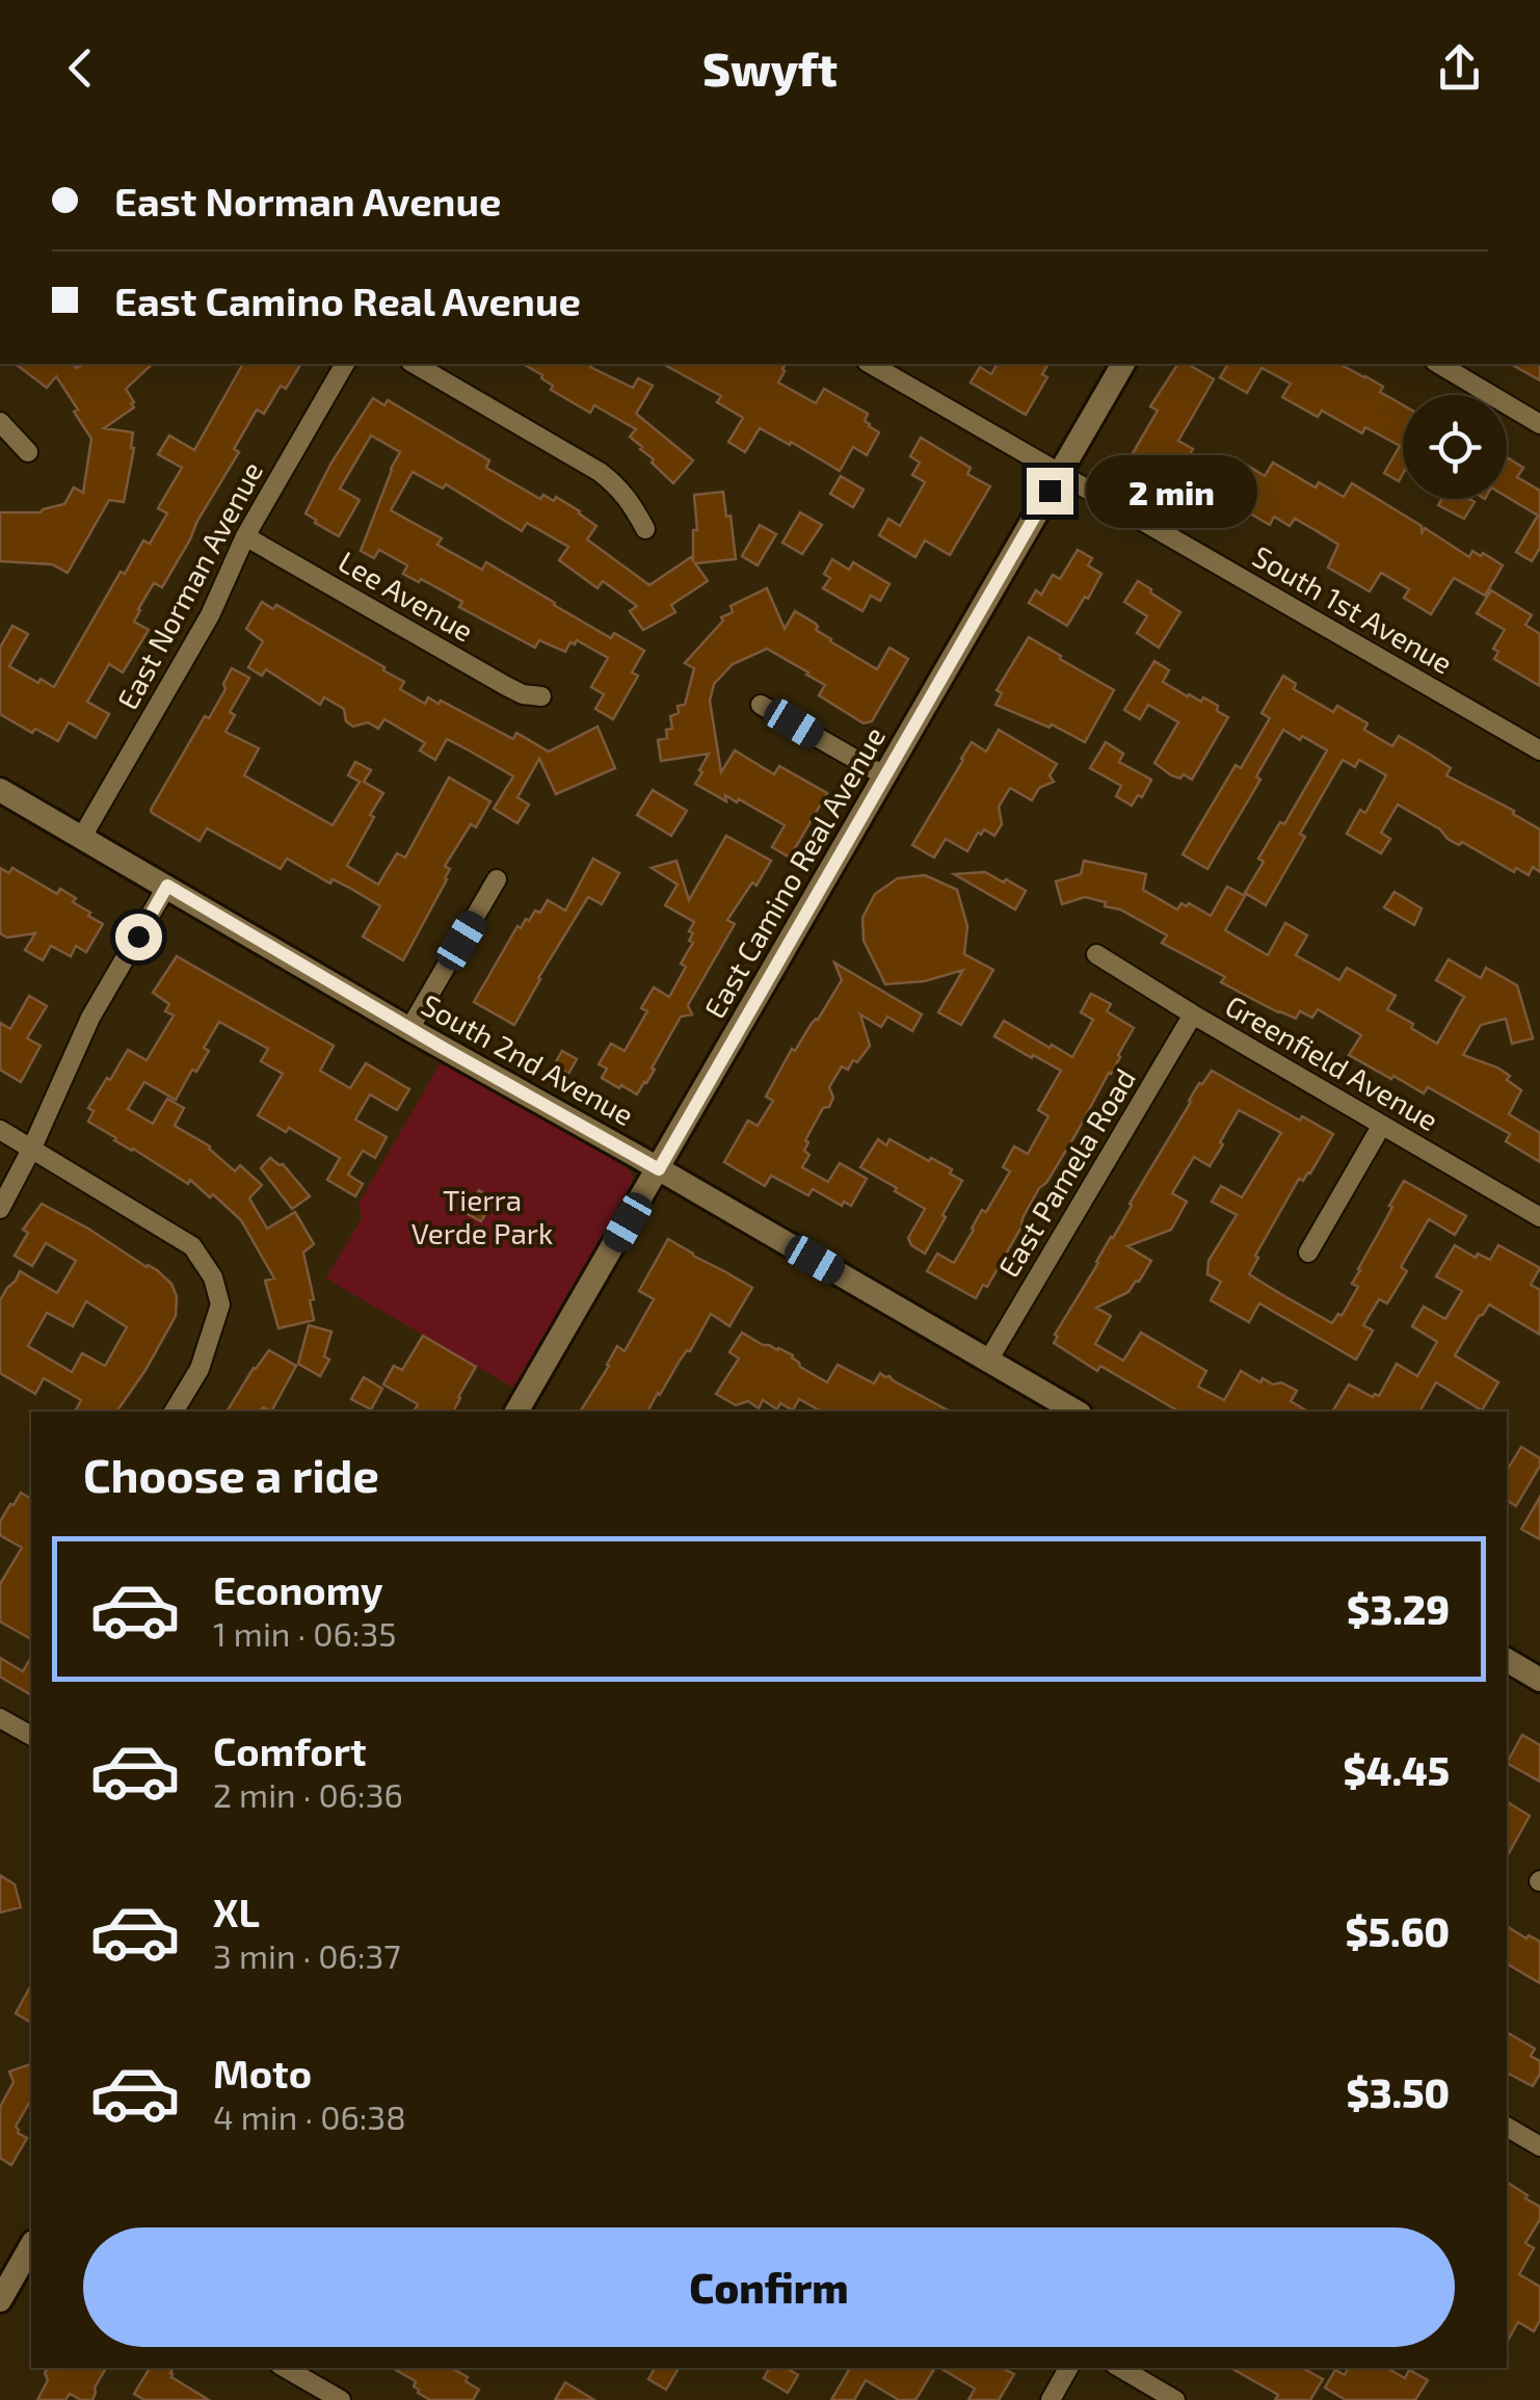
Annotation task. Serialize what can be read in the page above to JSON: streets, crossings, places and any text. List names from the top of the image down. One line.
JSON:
{"streets":{"street":["East Norman Avenue","Lee Avenue","South 1st Avenue","East Camino Real Avenue","South 2nd Avenue","Greenfield Avenue","East Pamela Road"]},"crossings":[["East Norman Avenue","Lee Avenue"],["East Norman Avenue","South 2nd Avenue"],["South 1st Avenue","East Camino Real Avenue"],["East Camino Real Avenue","South 2nd Avenue"],["South 2nd Avenue","East Pamela Road"],["Greenfield Avenue","East Pamela Road"]],"parks":["Tierra Verde Park"],"page":{"header":"Swyft","banner":["East Norman Avenue","East Camino Real Avenue"],"bubble":"2 min","heading":"Choose a ride","list":[{"name":"Economy","note":"1 min · 06:35","value":"$3.29"},{"name":"Comfort","note":"2 min · 06:36","value":"$4.45"},{"name":"XL","note":"3 min · 06:37","value":"$5.60"},{"name":"Moto","note":"4 min · 06:38","value":"$3.50"}],"buttons":"Confirm"}}
